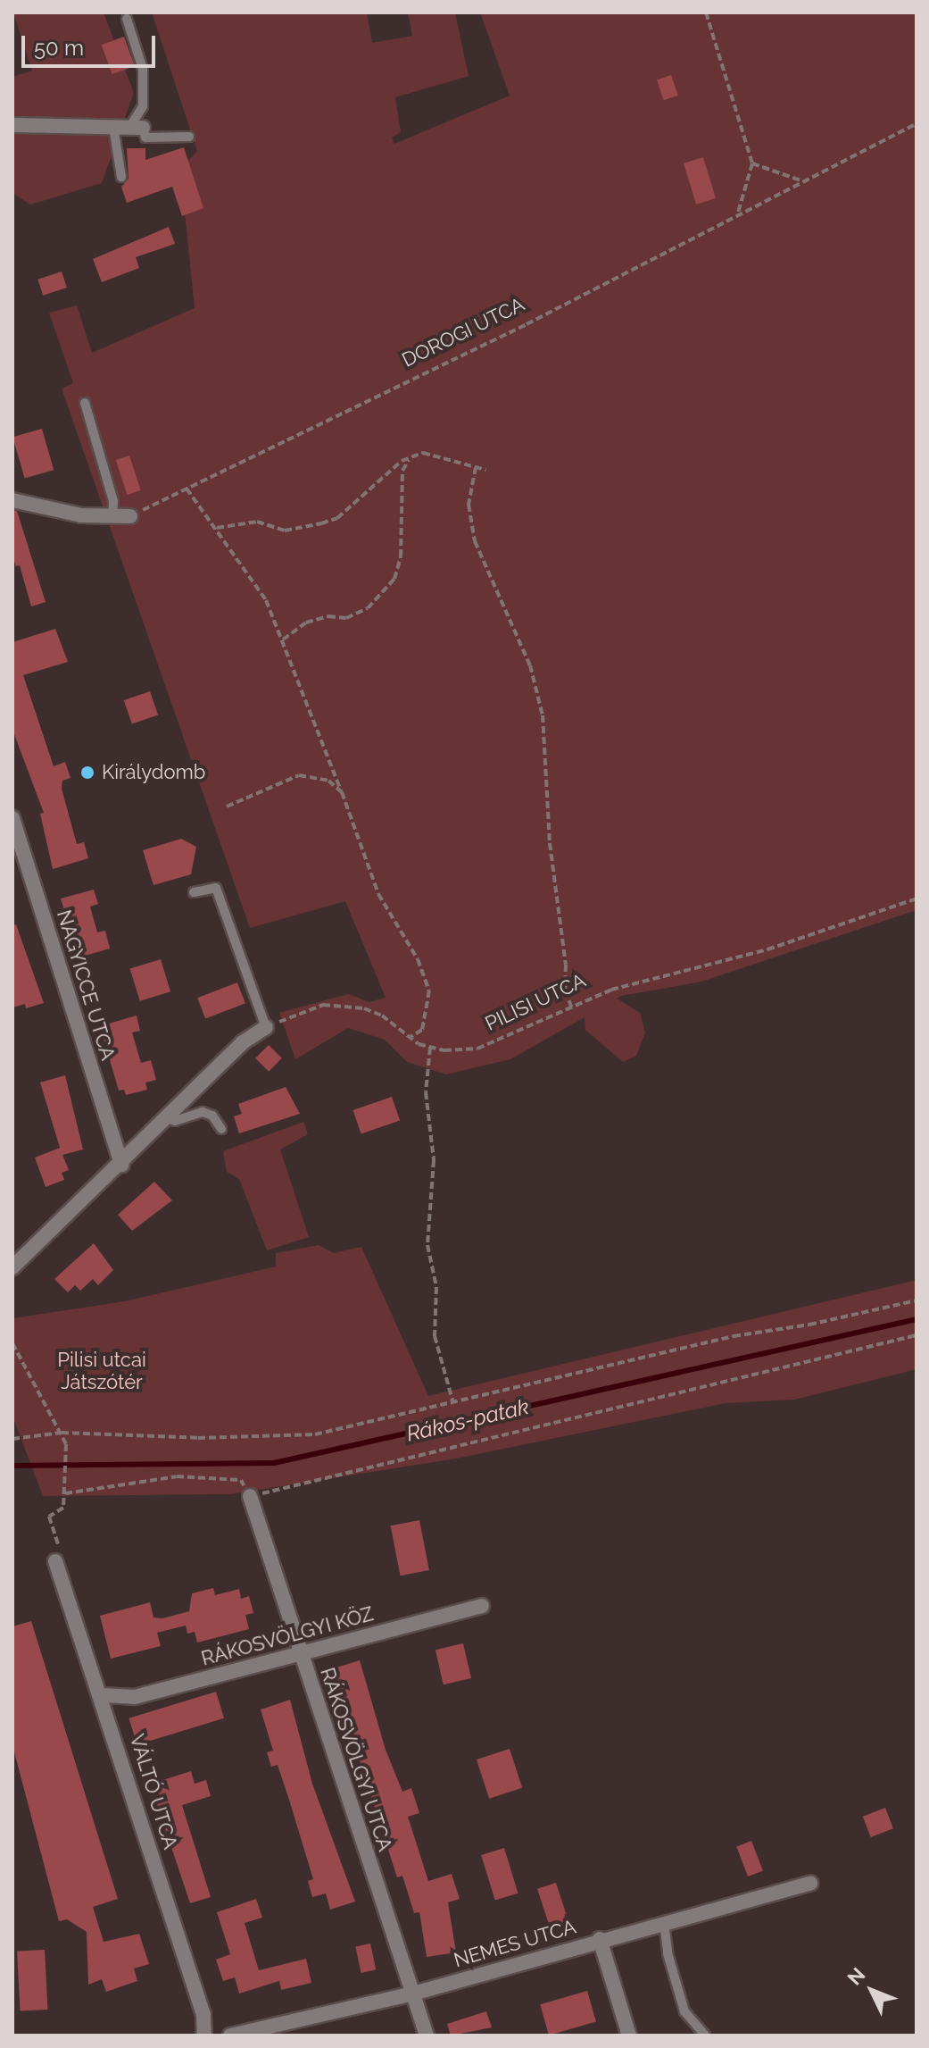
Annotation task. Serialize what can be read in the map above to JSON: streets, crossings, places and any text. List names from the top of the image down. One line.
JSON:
{"streets":{"street":["NAGYICCE UTCA","RÁKOSVÖLGYI KÖZ","RÁKOSVÖLGYI UTCA","VÁLTÓ UTCA","NEMES UTCA"],"path":["DOROGI UTCA","PILISI UTCA"]},"crossings":[["RÁKOSVÖLGYI KÖZ","RÁKOSVÖLGYI UTCA"],["RÁKOSVÖLGYI KÖZ","VÁLTÓ UTCA"],["RÁKOSVÖLGYI UTCA","NEMES UTCA"]],"water":["Rákos-patak"],"parks":["Pilisi utcai Játszótér"],"places":["Királydomb"],"scale_bar":"50 m","north":"top left"}
